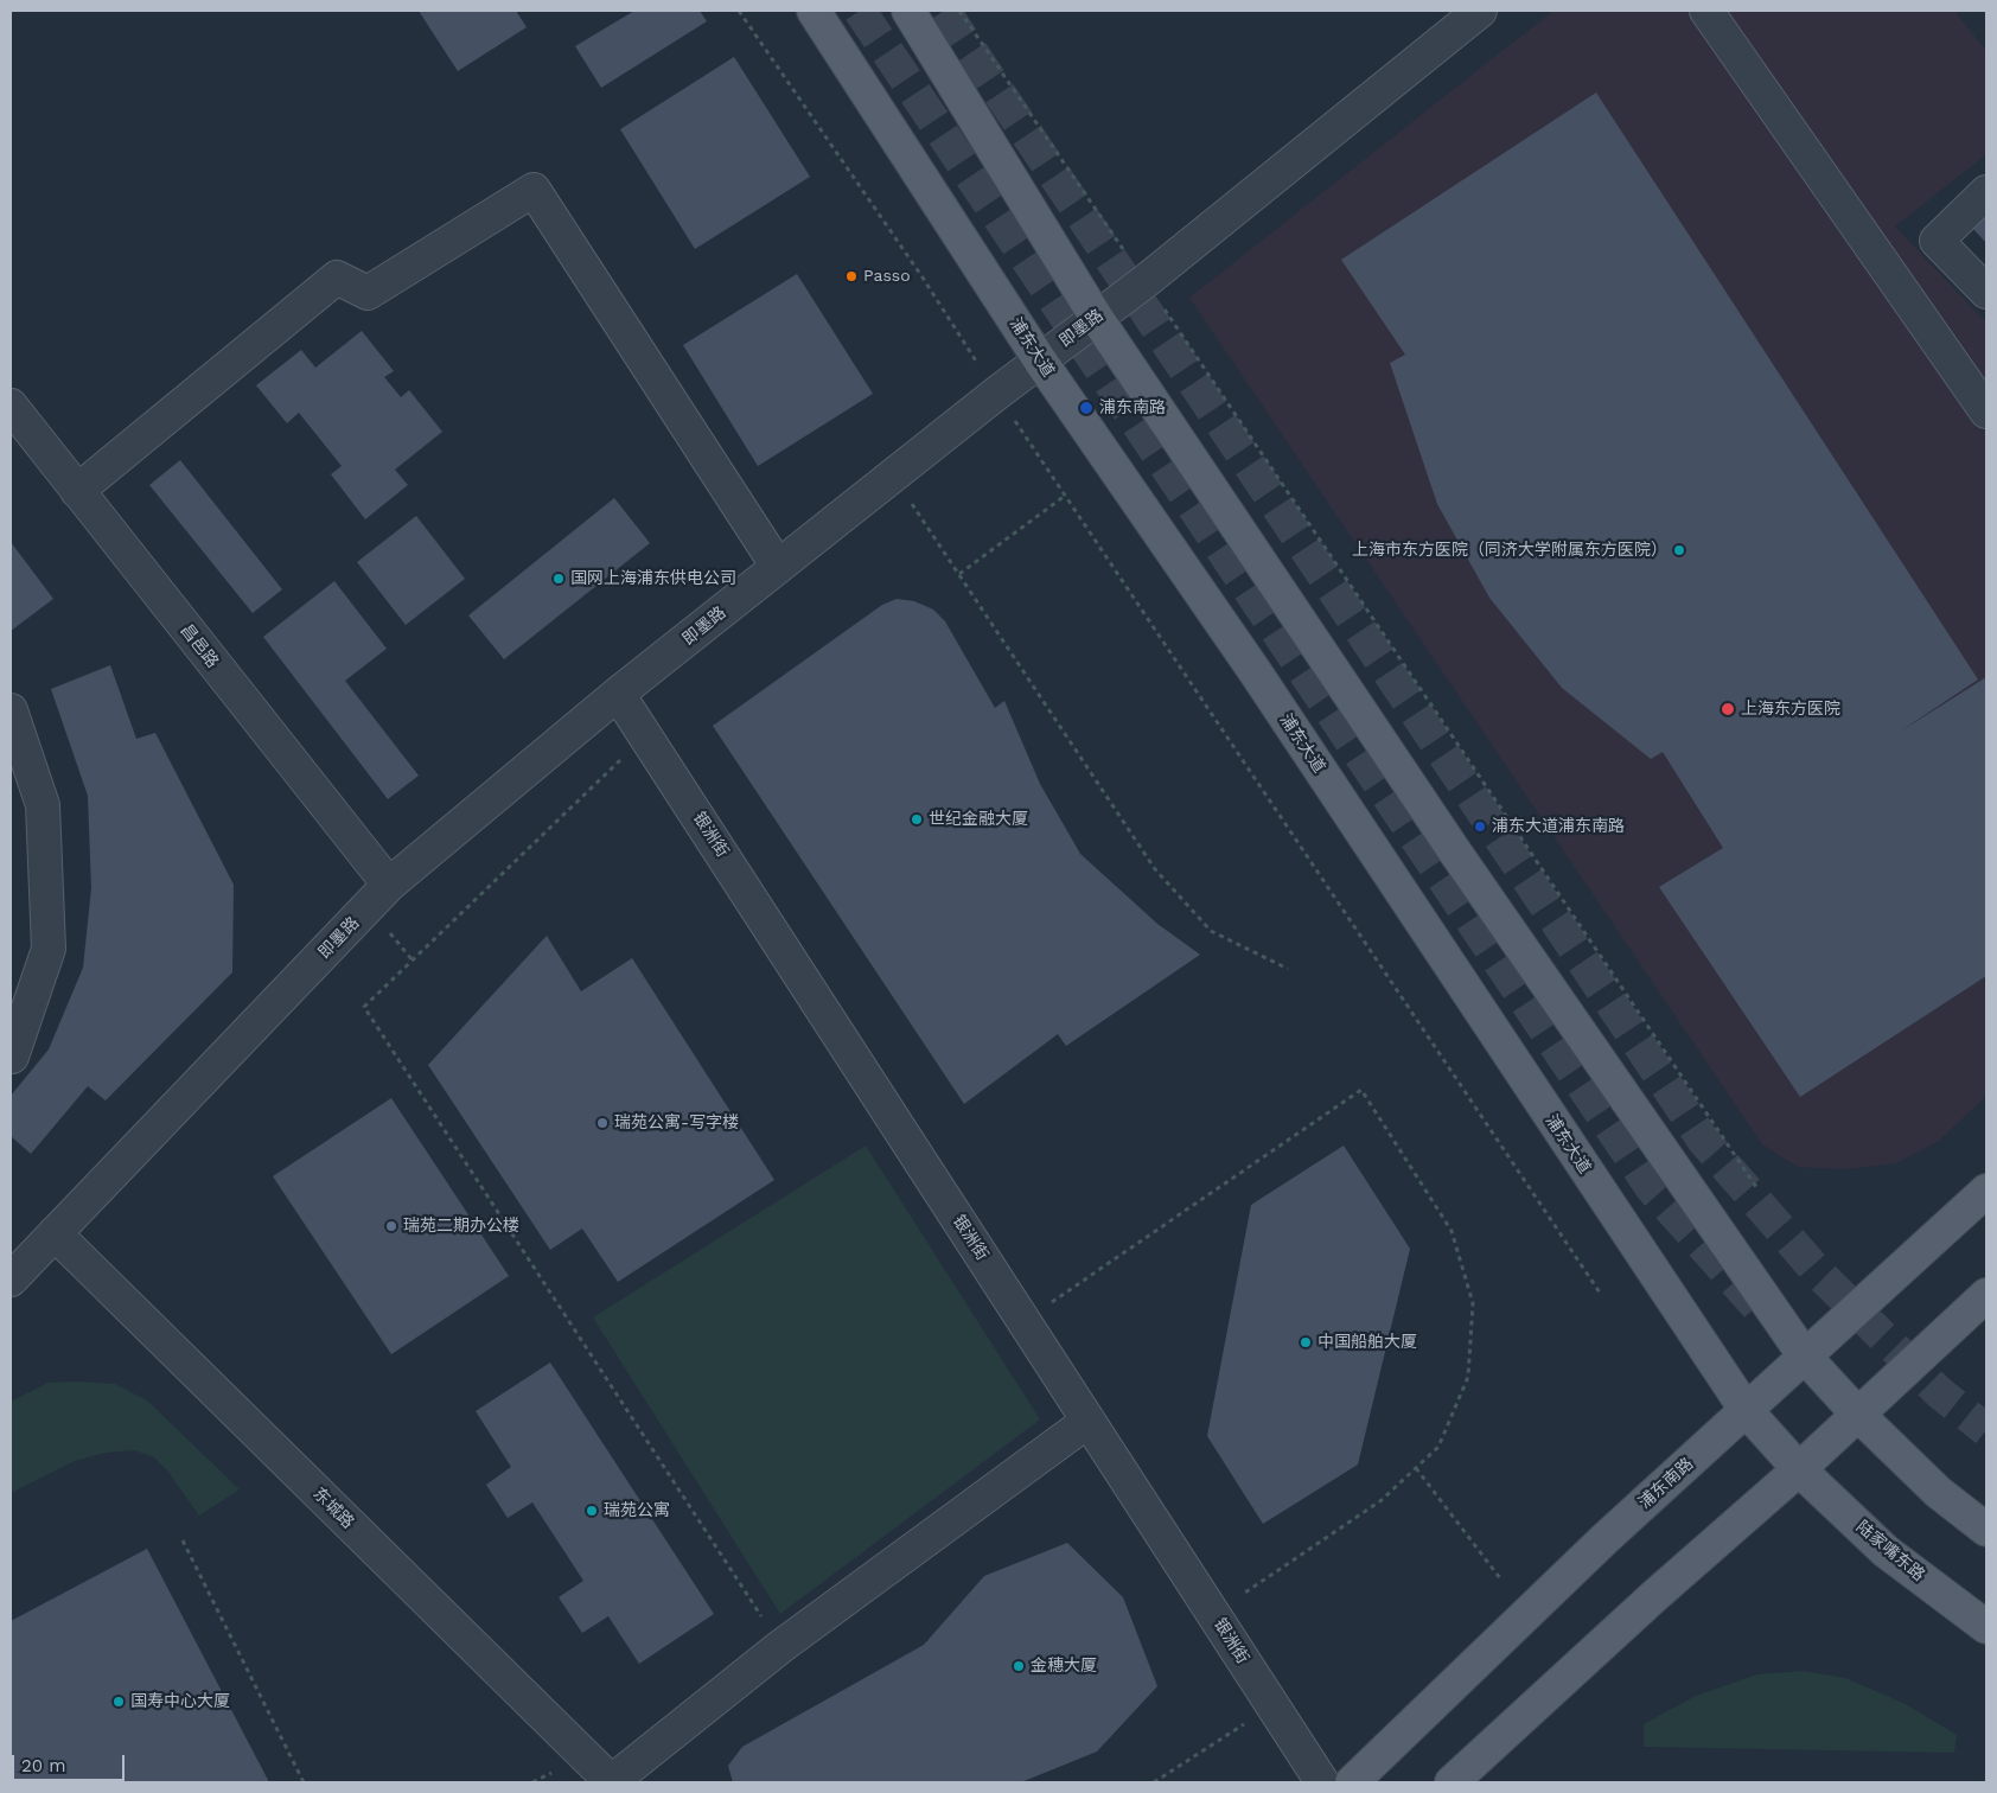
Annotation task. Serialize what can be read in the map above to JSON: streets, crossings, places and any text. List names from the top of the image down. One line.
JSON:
{"streets":{"main road":["浦东大道","浦东南路","陆家嘴东路"],"street":["即墨路","昌邑路","银洲街","东城路"]},"crossings":[["即墨路","浦东大道"],["即墨路","昌邑路"],["即墨路","银洲街"],["即墨路","东城路"],["浦东大道","浦东南路"],["浦东大道","陆家嘴东路"]],"places":["Passo","浦东南路","上海市东方医院（同济大学附属东方医院）","国网上海浦东供电公司","上海东方医院","世纪金融大厦","浦东大道浦东南路","瑞苑公寓-写字楼","瑞苑二期办公楼","中国船舶大厦","瑞苑公寓","金穗大厦","国寿中心大厦"],"scale_bar":"20 m"}
